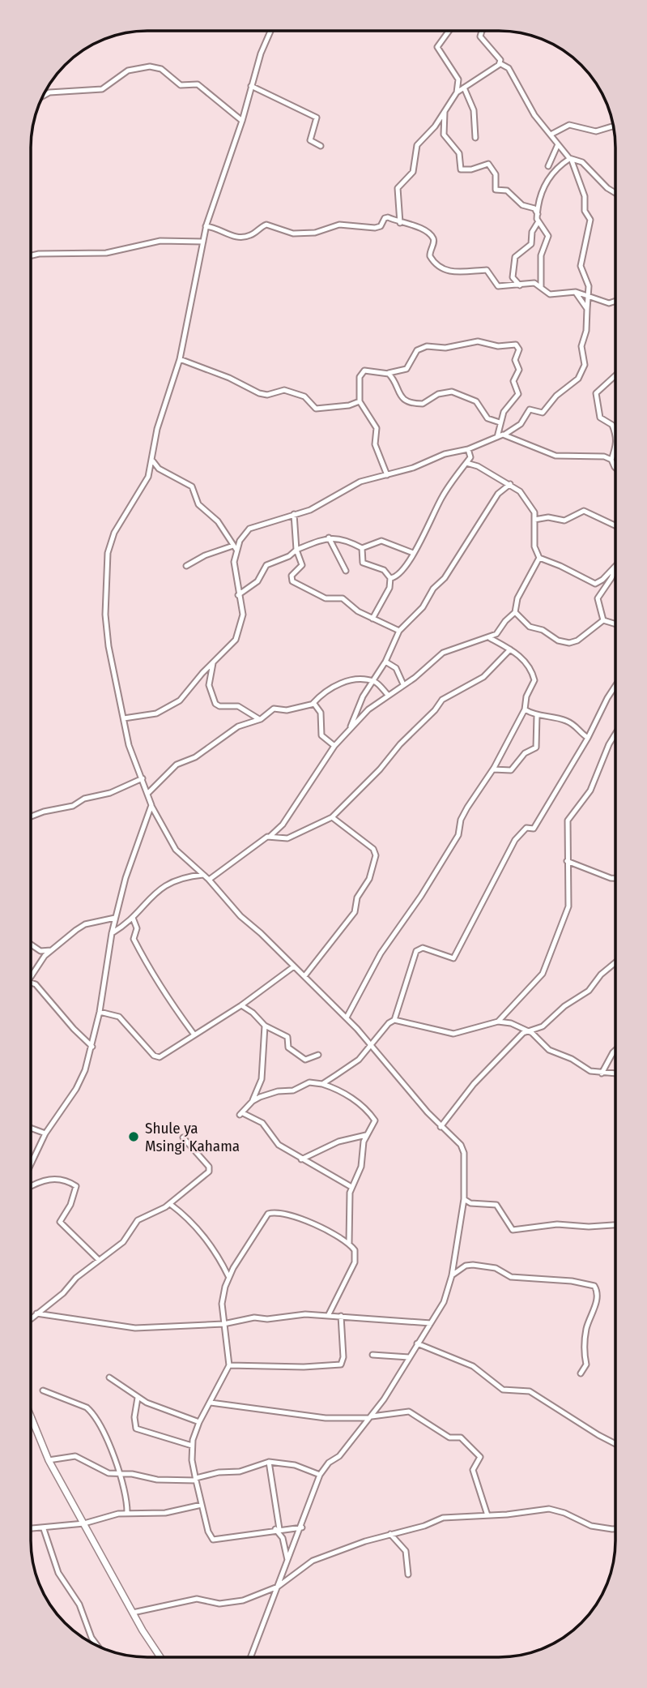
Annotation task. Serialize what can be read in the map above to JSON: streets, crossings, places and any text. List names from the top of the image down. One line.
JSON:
{"places":["Shule ya Msingi Kahama"]}
